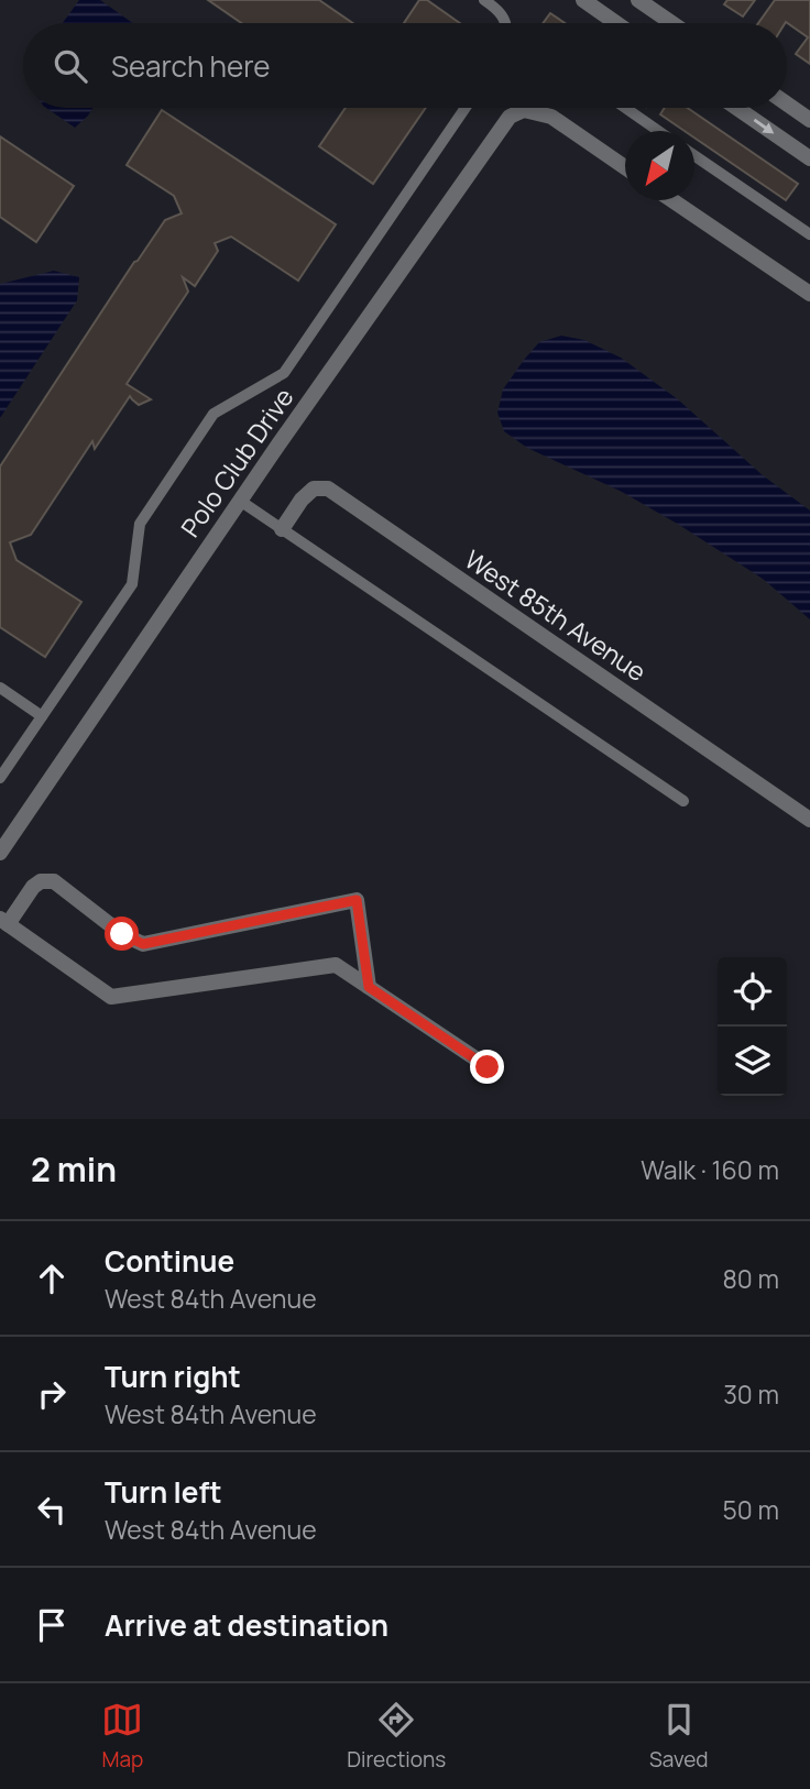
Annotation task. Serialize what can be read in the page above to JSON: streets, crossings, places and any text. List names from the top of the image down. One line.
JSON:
{"streets":{"street":["Polo Club Drive","West 85th Avenue"]},"north":"bottom left","page":{"search":"Search here","heading":["2 min","Walk · 160 m"],"list":[["Continue","West 84th Avenue","80 m"],["Turn right","West 84th Avenue","30 m"],["Turn left","West 84th Avenue","50 m"],"Arrive at destination"],"nav":["Map","Directions","Saved"]}}
